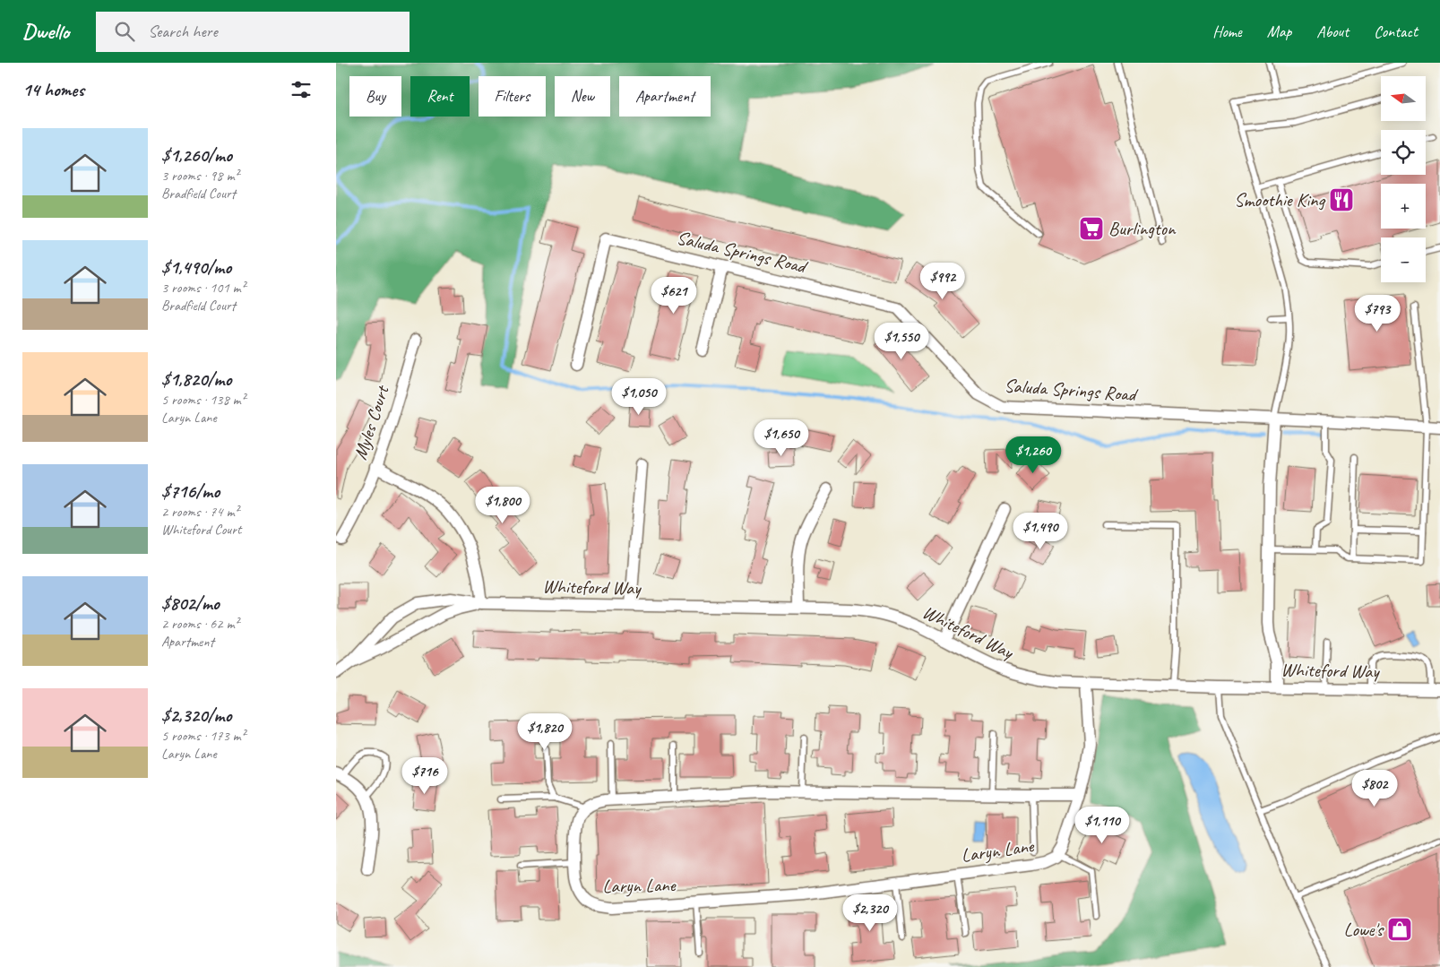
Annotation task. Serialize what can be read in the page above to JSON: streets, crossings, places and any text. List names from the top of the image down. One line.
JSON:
{"streets":{"street":["Saluda Springs Road","Myles Court","Whiteford Way","Laryn Lane"]},"crossings":[["Whiteford Way","Laryn Lane"]],"places":{"restaurant":["Smoothie King"],"supermarket":["Burlington"],"shop":["Lowe's"]},"north":"left","page":{"header":"Dwello","search":"Search here","nav":["Home","Map","About","Contact"],"heading":"14 homes","map_buttons":["+","−"],"chip":["Buy","Rent","Filters","New","Apartment"],"list":[{"name":"$1,260/mo","note":"3 rooms · 98 m² · Bradfield Court"},{"name":"$1,490/mo","note":"3 rooms · 101 m² · Bradfield Court"},{"name":"$1,820/mo","note":"5 rooms · 138 m² · Laryn Lane"},{"name":"$716/mo","note":"2 rooms · 74 m² · Whiteford Court"},{"name":"$802/mo","note":"2 rooms · 62 m² · Apartment"},{"name":"$2,320/mo","note":"5 rooms · 173 m² · Laryn Lane"}],"price":["$992","$621","$793","$1,550","$1,050","$1,650","$1,260","$1,800","$1,490","$1,820","$716","$802","$1,110","$2,320"]}}
